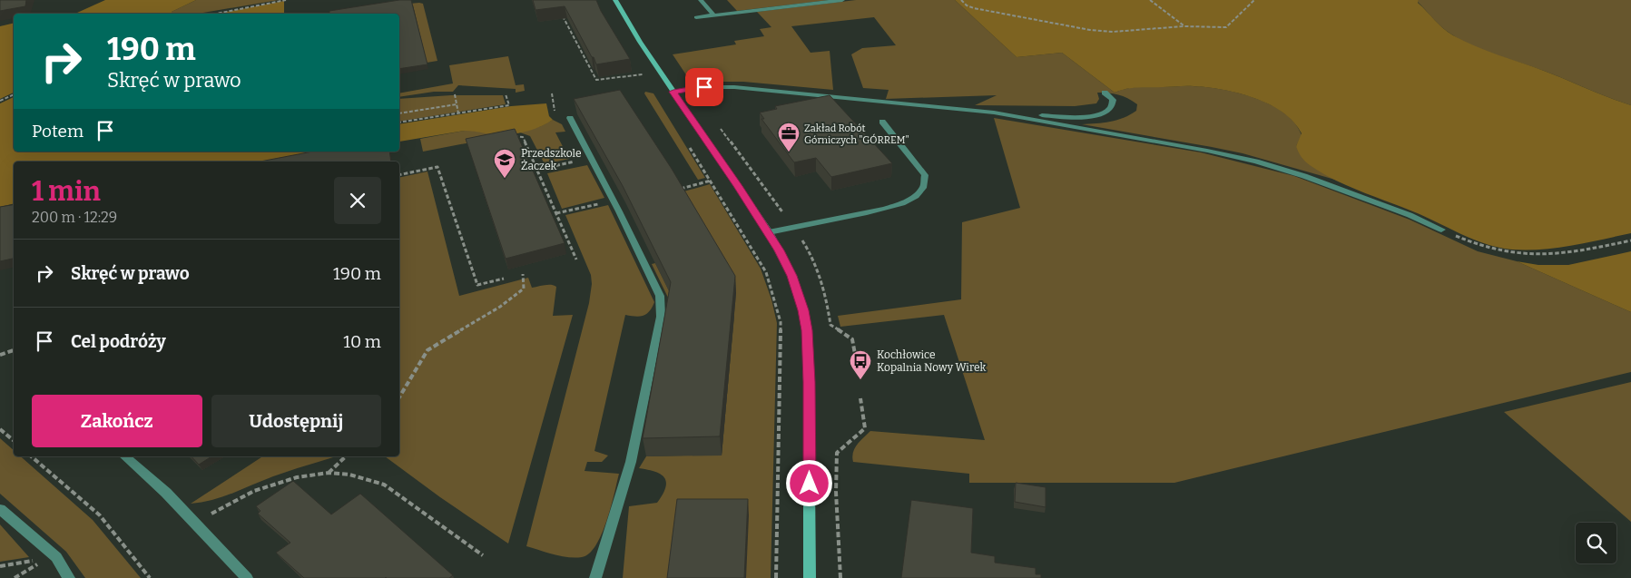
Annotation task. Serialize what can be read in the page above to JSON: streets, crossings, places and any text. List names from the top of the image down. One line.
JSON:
{"places":{"office":["Zakład Robót Górniczych \"GÓRREM\""],"school or university":["Przedszkole Żaczek"],"bus stop":["Kochłowice Kopalnia Nowy Wirek"]},"page":{"turn":["190 m","Skręć w prawo"],"then":"Potem","heading":["1 min","200 m · 12:29"],"list":[{"name":"Skręć w prawo","value":"190 m"},{"name":"Cel podróży","value":"10 m"}],"buttons":["Zakończ","Udostępnij"]}}
